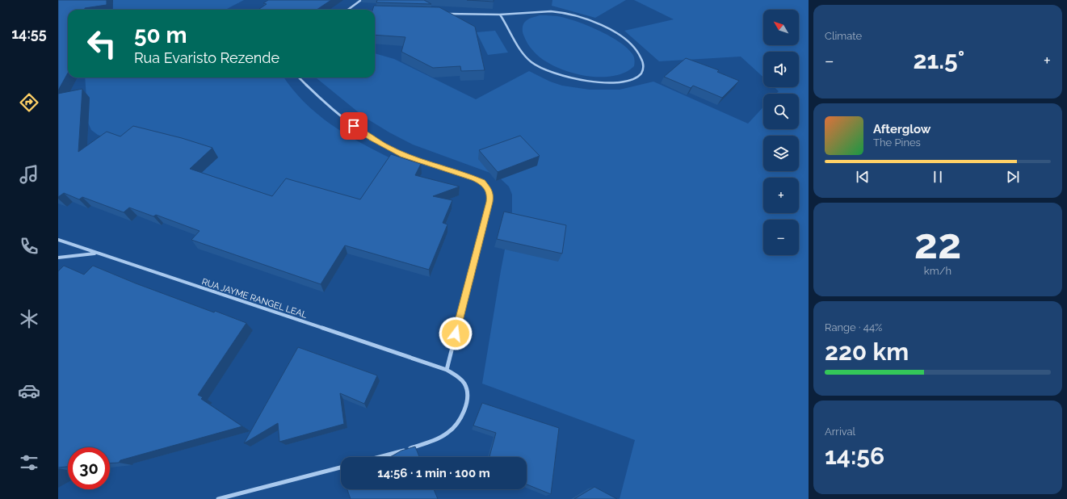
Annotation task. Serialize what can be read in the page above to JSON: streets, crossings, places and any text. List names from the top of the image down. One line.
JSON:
{"streets":{"street":["RUA JAYME RANGEL LEAL"]},"north":"top left","page":{"tabs":"14:55","tile":["Climate",["22","km/h"],["Range · 44%","220 km"],["Arrival","14:56"]],"map_buttons":["+","−"],"turn":["50 m","Rua Evaristo Rezende"],"heat":["−","21.5°","+"],"song":["Afterglow","The Pines"],"limit":"30","trip":"14:56 · 1 min · 100 m"}}
